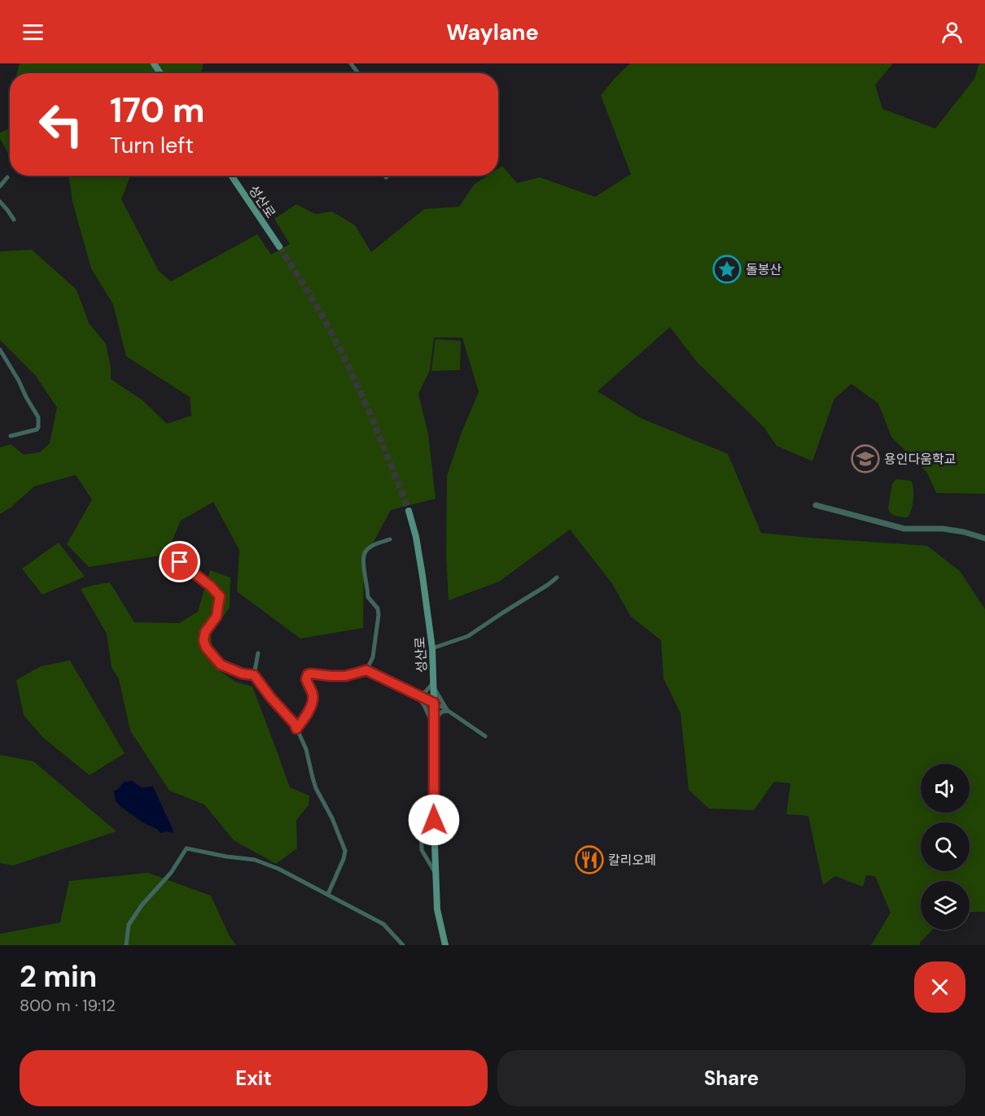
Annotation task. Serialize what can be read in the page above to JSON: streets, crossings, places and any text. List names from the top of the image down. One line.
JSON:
{"streets":{"main road":["성산로"]},"places":{"place":["돌봉산"],"school or university":["용인다움학교"],"restaurant":["칼리오페"]},"page":{"header":"Waylane","turn":["170 m","Turn left"],"heading":["2 min","800 m · 19:12"],"buttons":["Exit","Share"]}}
